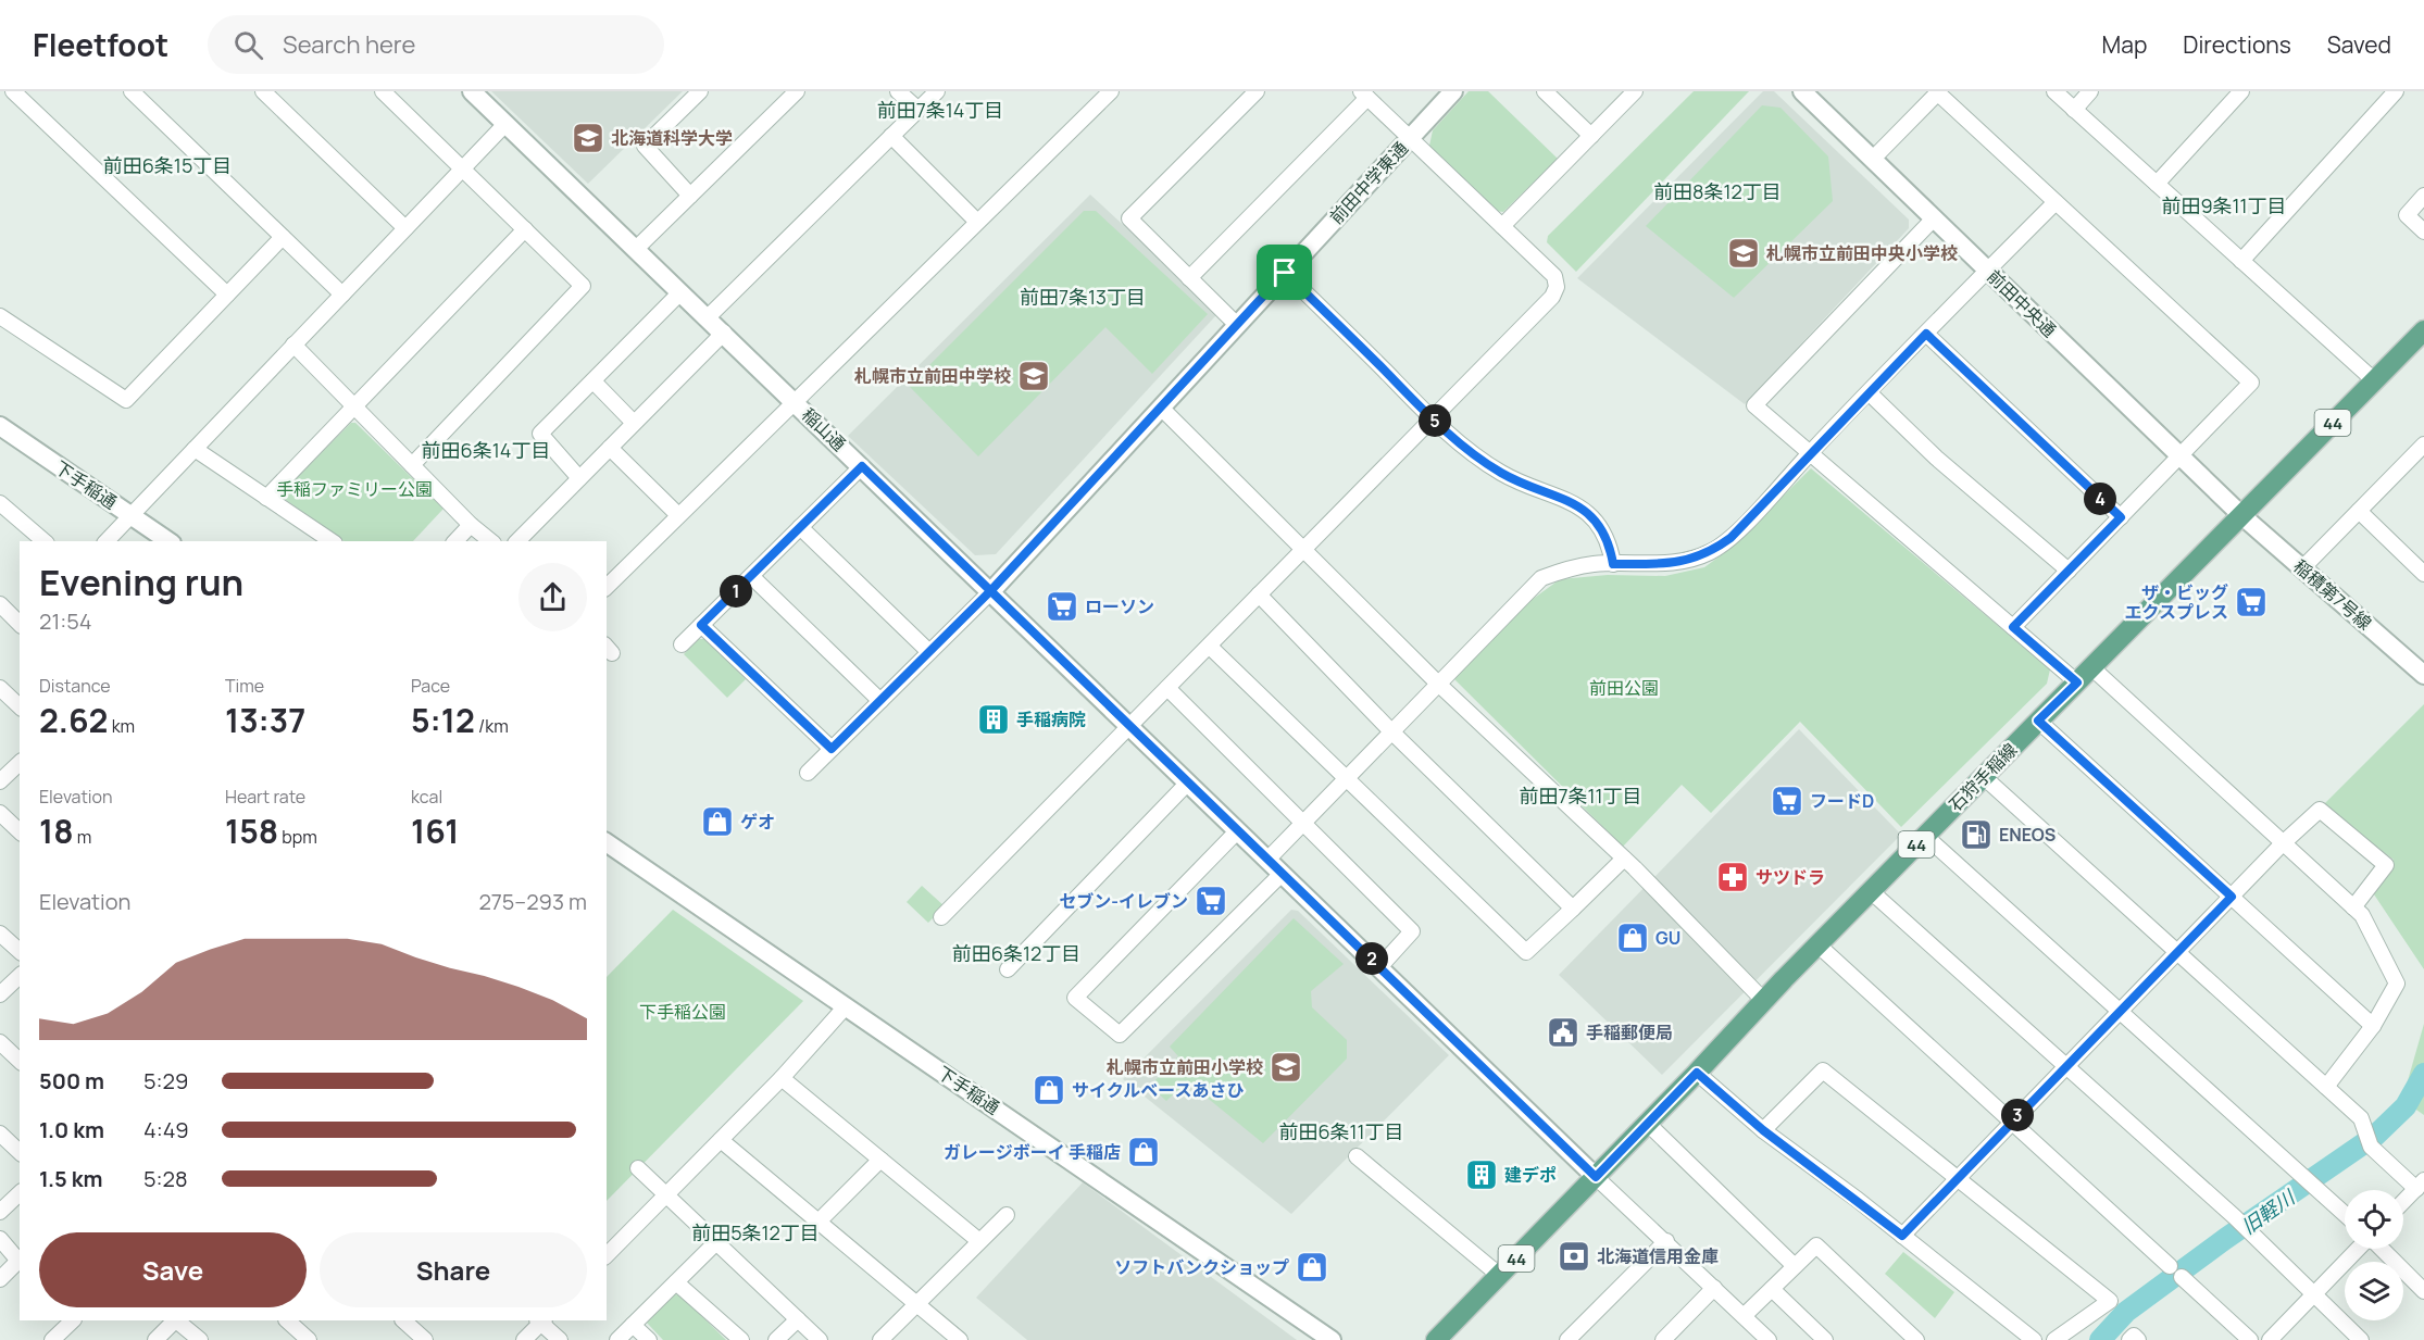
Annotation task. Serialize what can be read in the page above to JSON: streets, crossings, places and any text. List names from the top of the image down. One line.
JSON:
{"streets":{"main road":["44","石狩手稲線"],"street":["前田中学東通","前田中央通","稲山通","下手稲通","稲積第7号線"]},"crossings":[["前田中学東通","稲山通"],["前田中央通","稲積第7号線"],["前田中央通","石狩手稲線"],["稲山通","石狩手稲線"],["稲積第7号線","石狩手稲線"]],"districts":["前田7条14丁目","前田6条15丁目","前田8条12丁目","前田9条11丁目","前田7条13丁目","前田6条14丁目","前田7条11丁目","前田6条12丁目","前田6条11丁目","前田5条12丁目"],"water":["旧軽川"],"parks":["手稲ファミリー公園","前田公園","下手稲公園"],"places":{"school or university":["北海道科学大学","札幌市立前田中央小学校","札幌市立前田中学校","札幌市立前田小学校"],"supermarket":["ザ・ビッグ エクスプレス","ローソン","フードD","セブン-イレブン"],"building":["手稲病院","建デポ"],"shop":["ゲオ","GU","サイクルベースあさひ","ガレージボーイ 手稲店","ソフトバンクショップ"],"fuel station":["ENEOS"],"pharmacy":["サツドラ"],"public building":["手稲郵便局"],"bank":["北海道信用金庫"]},"page":{"header":"Fleetfoot","search":"Search here","nav":["Map","Directions","Saved"],"pins":["5","4","1","2","3"],"heading":["Evening run","21:54"],"stats":[["Distance","2.62 km"],["Time","13:37"],["Pace","5:12 /km"],["Elevation","18 m"],["Heart rate","158 bpm"],["kcal","161"]],"chart":["Elevation","275–293 m"],"list":[{"name":"500 m","note":"5:29"},{"name":"1.0 km","note":"4:49"},{"name":"1.5 km","note":"5:28"}],"buttons":["Save","Share"]}}
